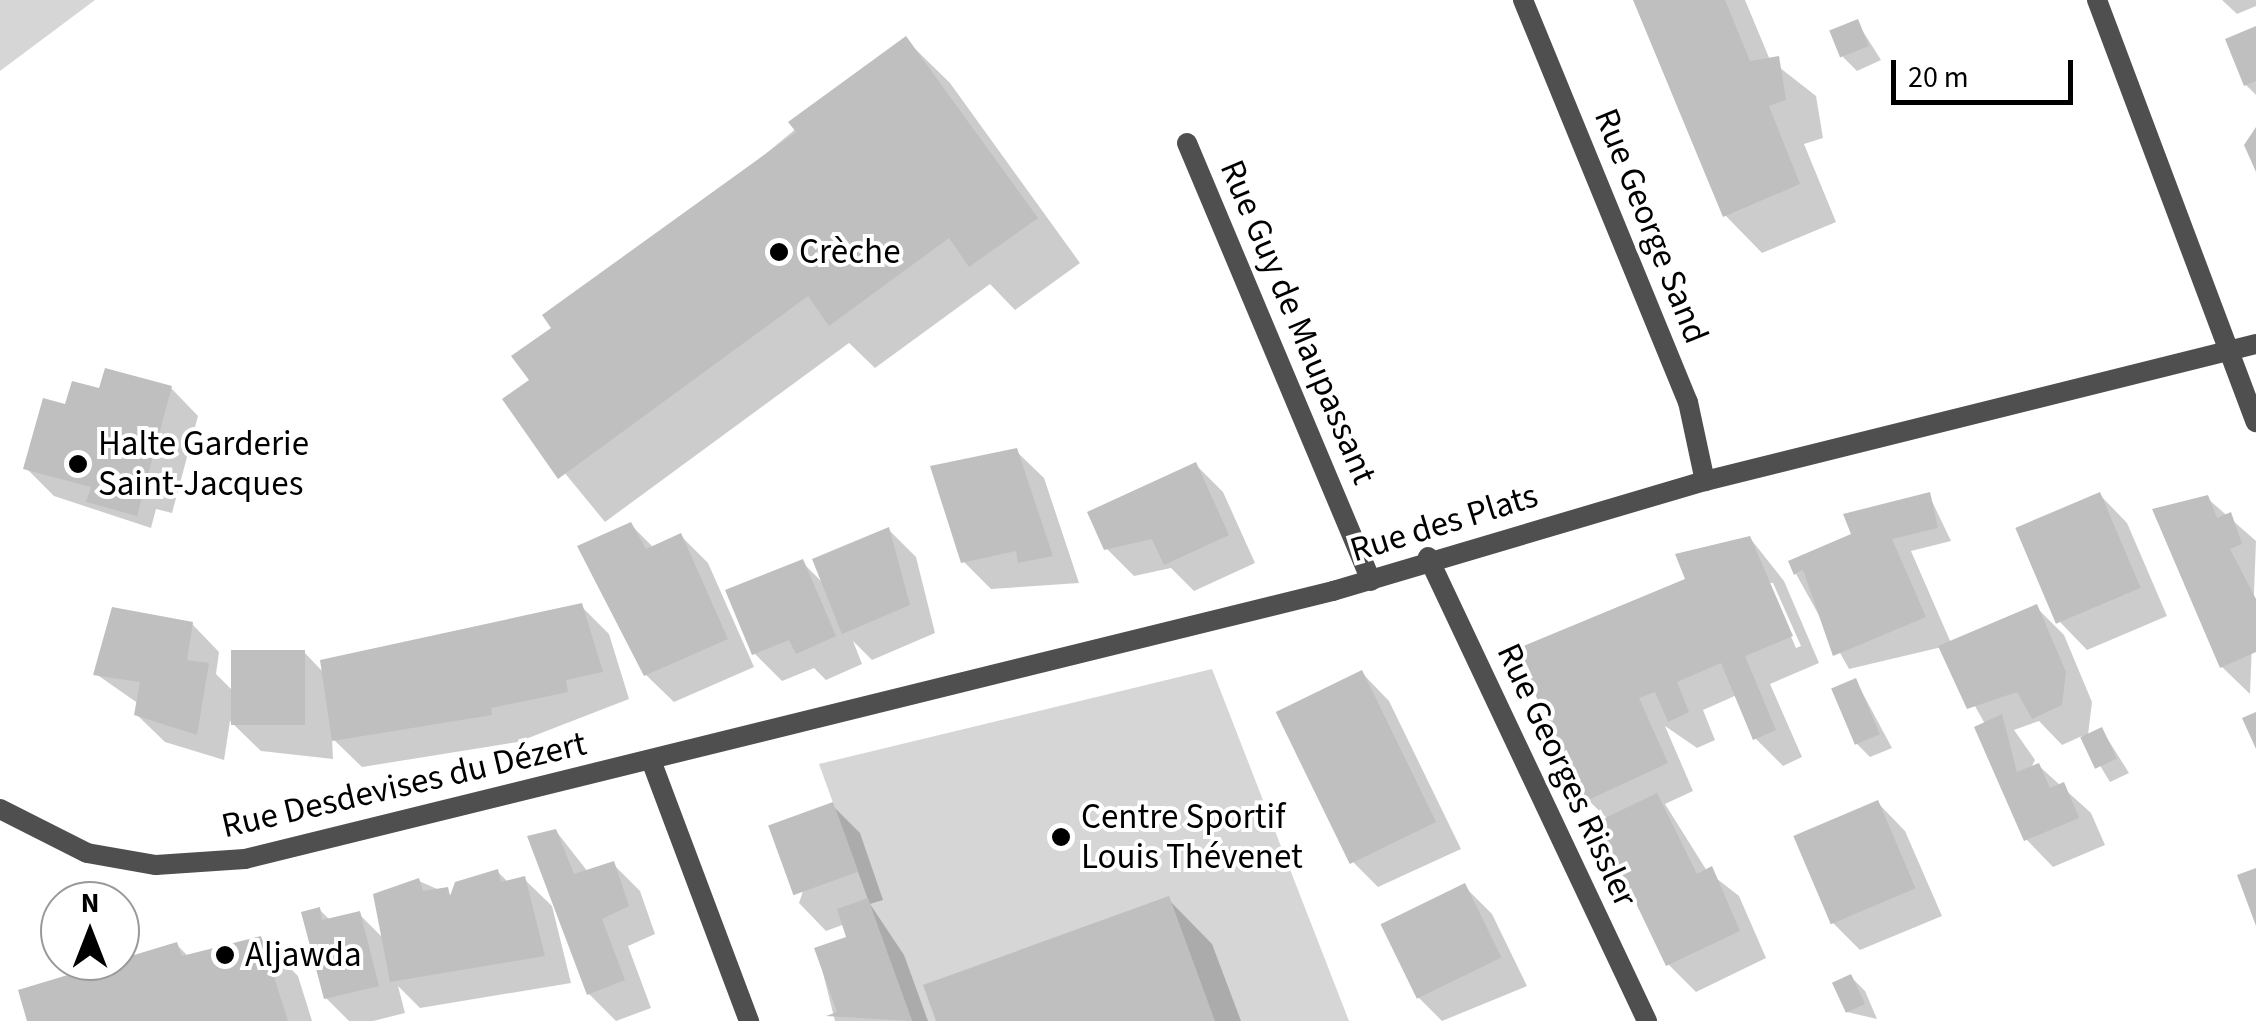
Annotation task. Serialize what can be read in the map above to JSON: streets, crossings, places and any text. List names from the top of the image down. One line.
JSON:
{"streets":{"street":["Rue George Sand","Rue Guy de Maupassant","Rue des Plats","Rue Georges Rissler","Rue Desdevises du Dézert"]},"crossings":[["Rue George Sand","Rue des Plats"],["Rue Guy de Maupassant","Rue des Plats"],["Rue des Plats","Rue Georges Rissler"],["Rue des Plats","Rue Desdevises du Dézert"]],"places":["Crèche","Halte Garderie Saint-Jacques","Centre Sportif Louis Thévenet","Aljawda"],"scale_bar":"20 m","north":"top"}
